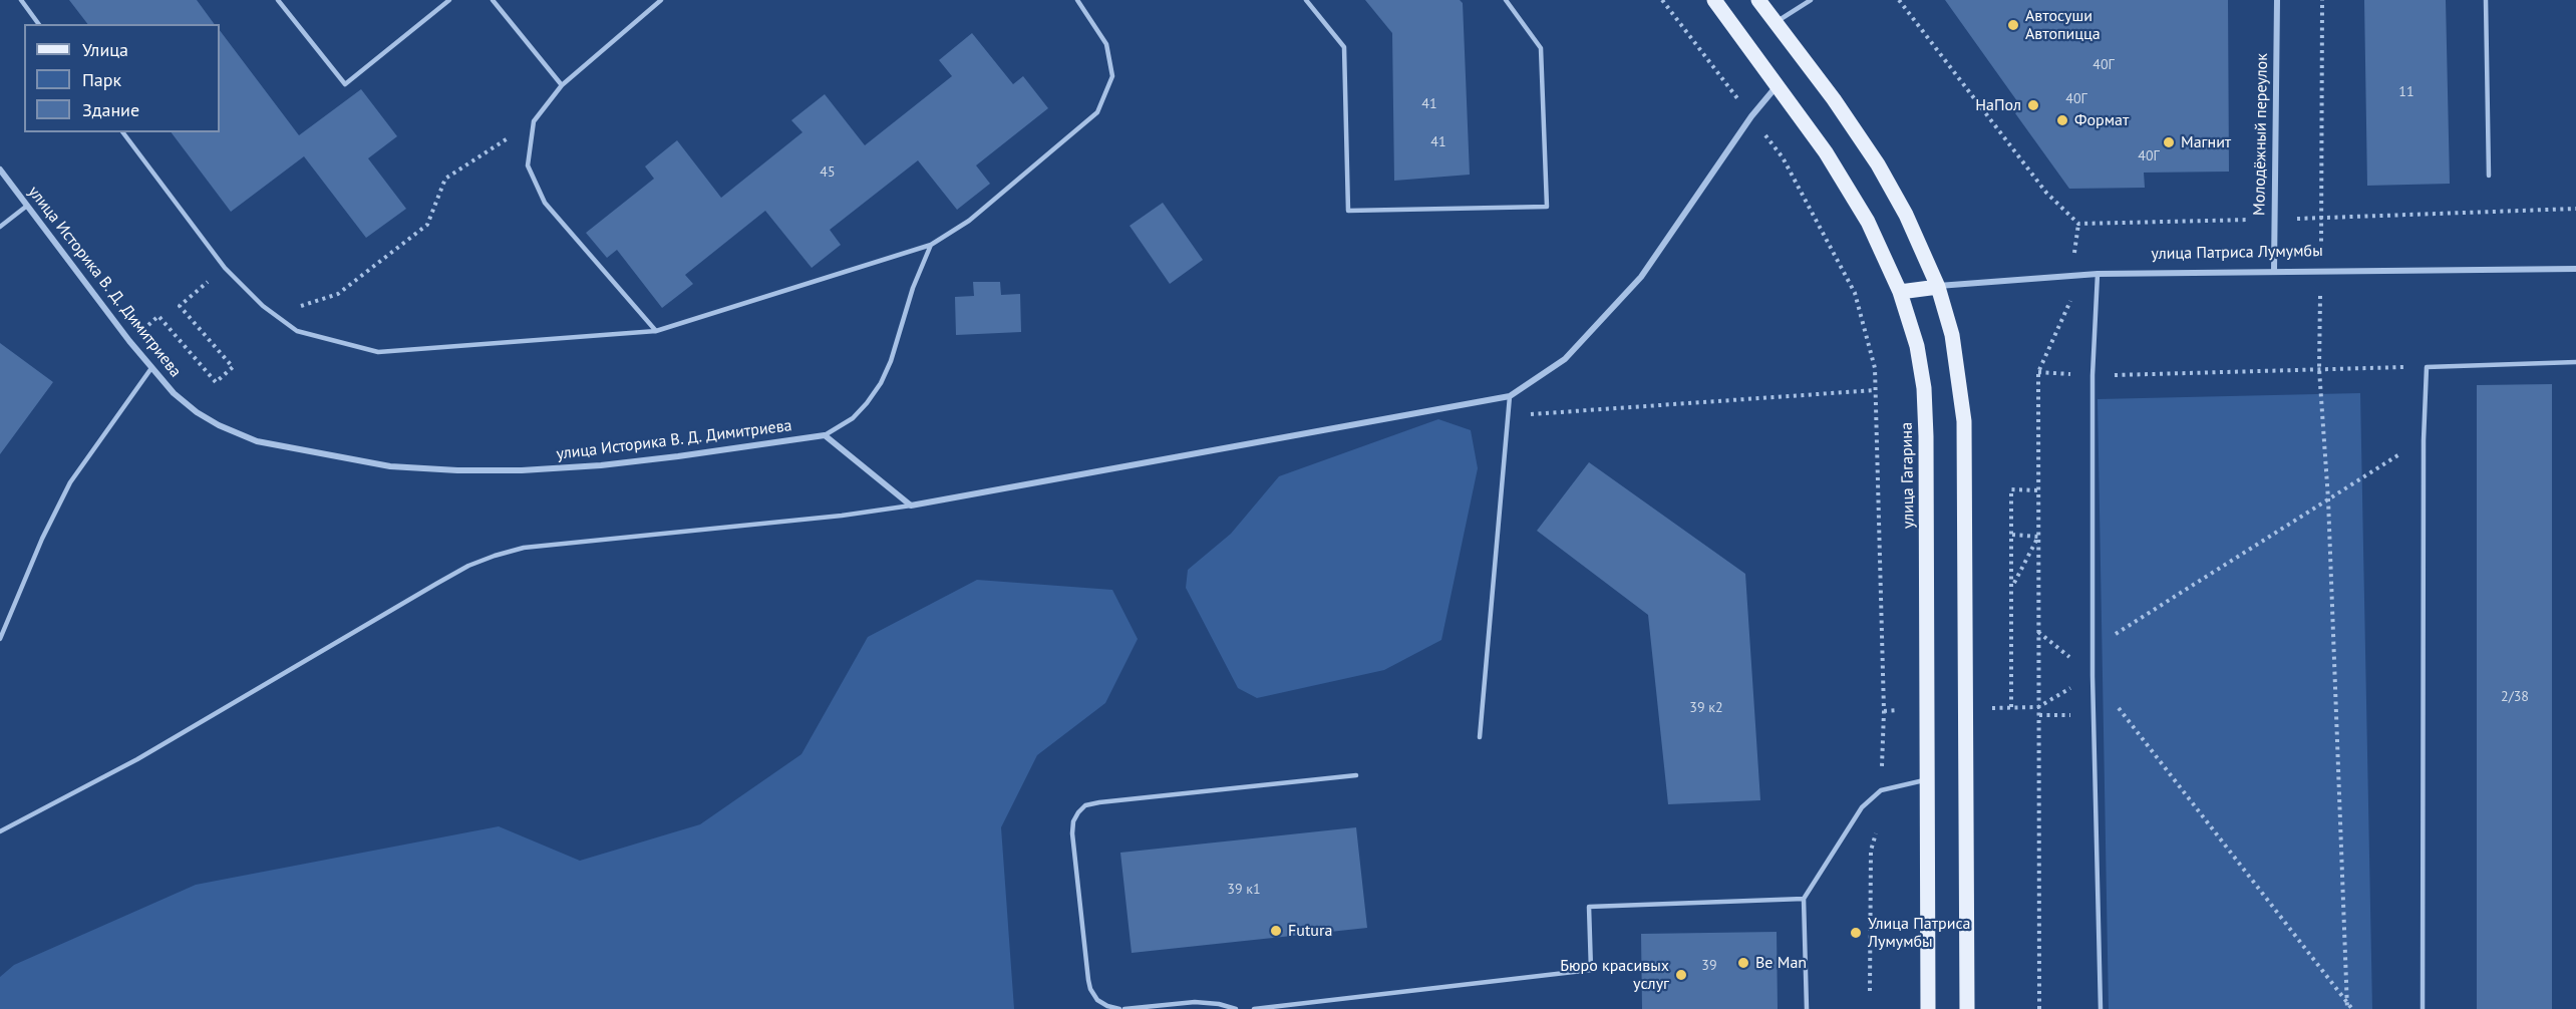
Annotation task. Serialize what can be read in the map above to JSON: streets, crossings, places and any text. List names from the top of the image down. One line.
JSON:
{"streets":{"main road":["улица Патриса Лумумбы","улица Гагарина"],"street":["Молодёжный переулок","улица Историка В. Д. Димитриева"]},"crossings":[["Молодёжный переулок","улица Патриса Лумумбы"],["улица Патриса Лумумбы","улица Гагарина"]],"places":["Автосуши Автопицца","НаПол","Формат","Магнит","Futura","Улица Патриса Лумумбы","Be Man","Бюро красивых услуг"],"house_numbers":["40Г","11","40Г","41","41","40Г","45","2/38","39 к2","39 к1","39"],"legend":["Улица","Парк","Здание"]}
